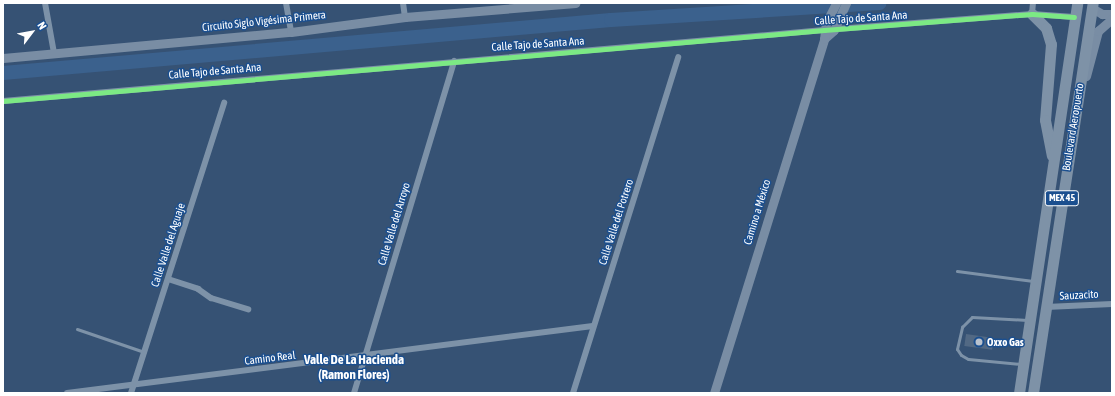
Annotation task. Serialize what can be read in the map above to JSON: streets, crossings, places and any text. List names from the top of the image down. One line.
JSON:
{"streets":{"highway":["Boulevard Aeropuerto","MEX 45"],"main road":["Circuito Siglo Vigésima Primera","Camino a México"],"street":["Calle Tajo de Santa Ana","Calle Valle del Potrero","Calle Valle del Arroyo","Calle Valle del Aguaje","Sauzacito","Camino Real"]},"crossings":[["Calle Tajo de Santa Ana","Boulevard Aeropuerto"],["Calle Tajo de Santa Ana","Camino a México"],["Calle Tajo de Santa Ana","Calle Valle del Arroyo"],["Boulevard Aeropuerto","Sauzacito"],["Calle Valle del Potrero","Camino Real"],["Calle Valle del Arroyo","Camino Real"],["Calle Valle del Aguaje","Camino Real"]],"districts":["Valle De La Hacienda (Ramon Flores)"],"places":["Oxxo Gas"],"north":"top right"}
